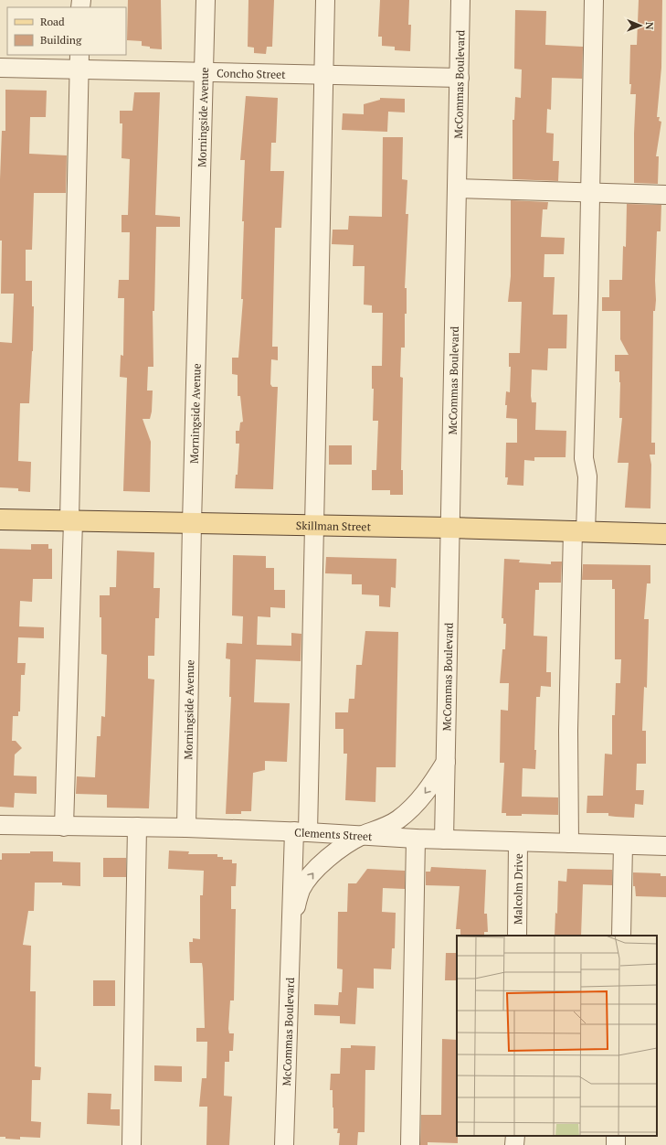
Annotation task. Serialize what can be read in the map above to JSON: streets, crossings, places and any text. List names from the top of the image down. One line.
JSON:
{"streets":{"main road":["Skillman Street"],"street":["Concho Street","McCommas Boulevard","Morningside Avenue","Clements Street","Malcolm Drive"]},"crossings":[["Concho Street","McCommas Boulevard"],["Concho Street","Morningside Avenue"],["McCommas Boulevard","Skillman Street"],["McCommas Boulevard","Clements Street"],["Morningside Avenue","Skillman Street"],["Morningside Avenue","Clements Street"],["Clements Street","Malcolm Drive"]],"legend":["Road","Building"],"north":"right"}
